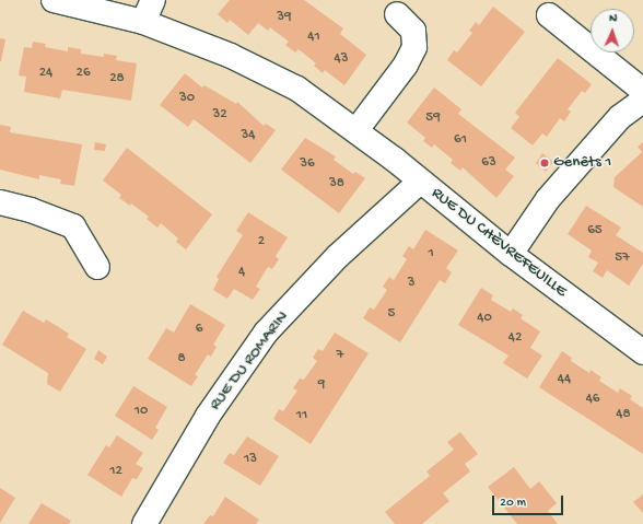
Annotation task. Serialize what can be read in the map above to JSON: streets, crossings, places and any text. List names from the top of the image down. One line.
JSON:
{"streets":{"street":["RUE DU CHÈVREFEUILLE","RUE DU ROMARIN"]},"crossings":[["RUE DU CHÈVREFEUILLE","RUE DU ROMARIN"]],"places":["Genêts 1"],"house_numbers":["39","41","43","24","26","28","30","32","59","34","61","63","36","38","65","2","1","57","4","3","5","40","6","42","7","8","44","9","46","10","48","11","13","12"],"scale_bar":"20 m","north":"top"}
